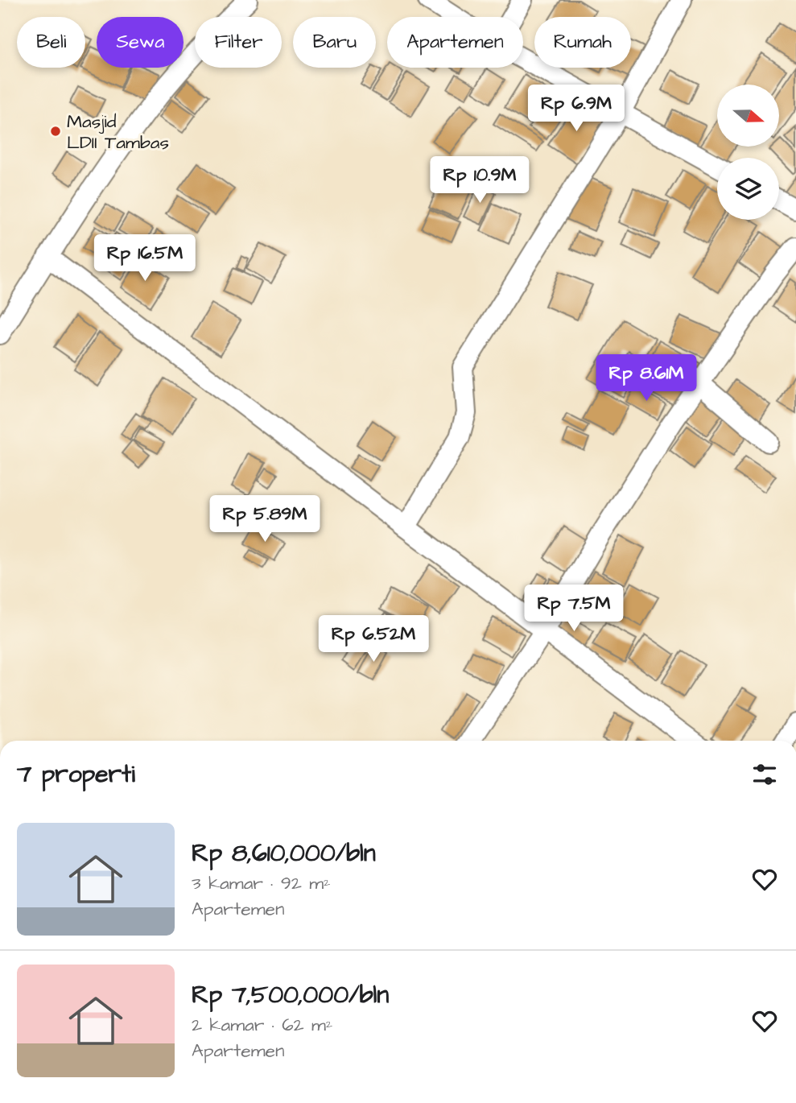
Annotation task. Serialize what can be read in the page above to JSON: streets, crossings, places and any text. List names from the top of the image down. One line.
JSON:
{"places":["Masjid LDII Tambas"],"north":"right","page":{"chip":["Beli","Sewa","Filter","Baru","Apartemen","Rumah"],"price":["Rp 6.9M","Rp 10.9M","Rp 16.5M","Rp 8.61M","Rp 5.89M","Rp 7.5M","Rp 6.52M"],"heading":"7 properti","list":[{"name":"Rp 8,610,000/bln","note":"3 kamar · 92 m² · Apartemen"},{"name":"Rp 7,500,000/bln","note":"2 kamar · 62 m² · Apartemen"}]}}
